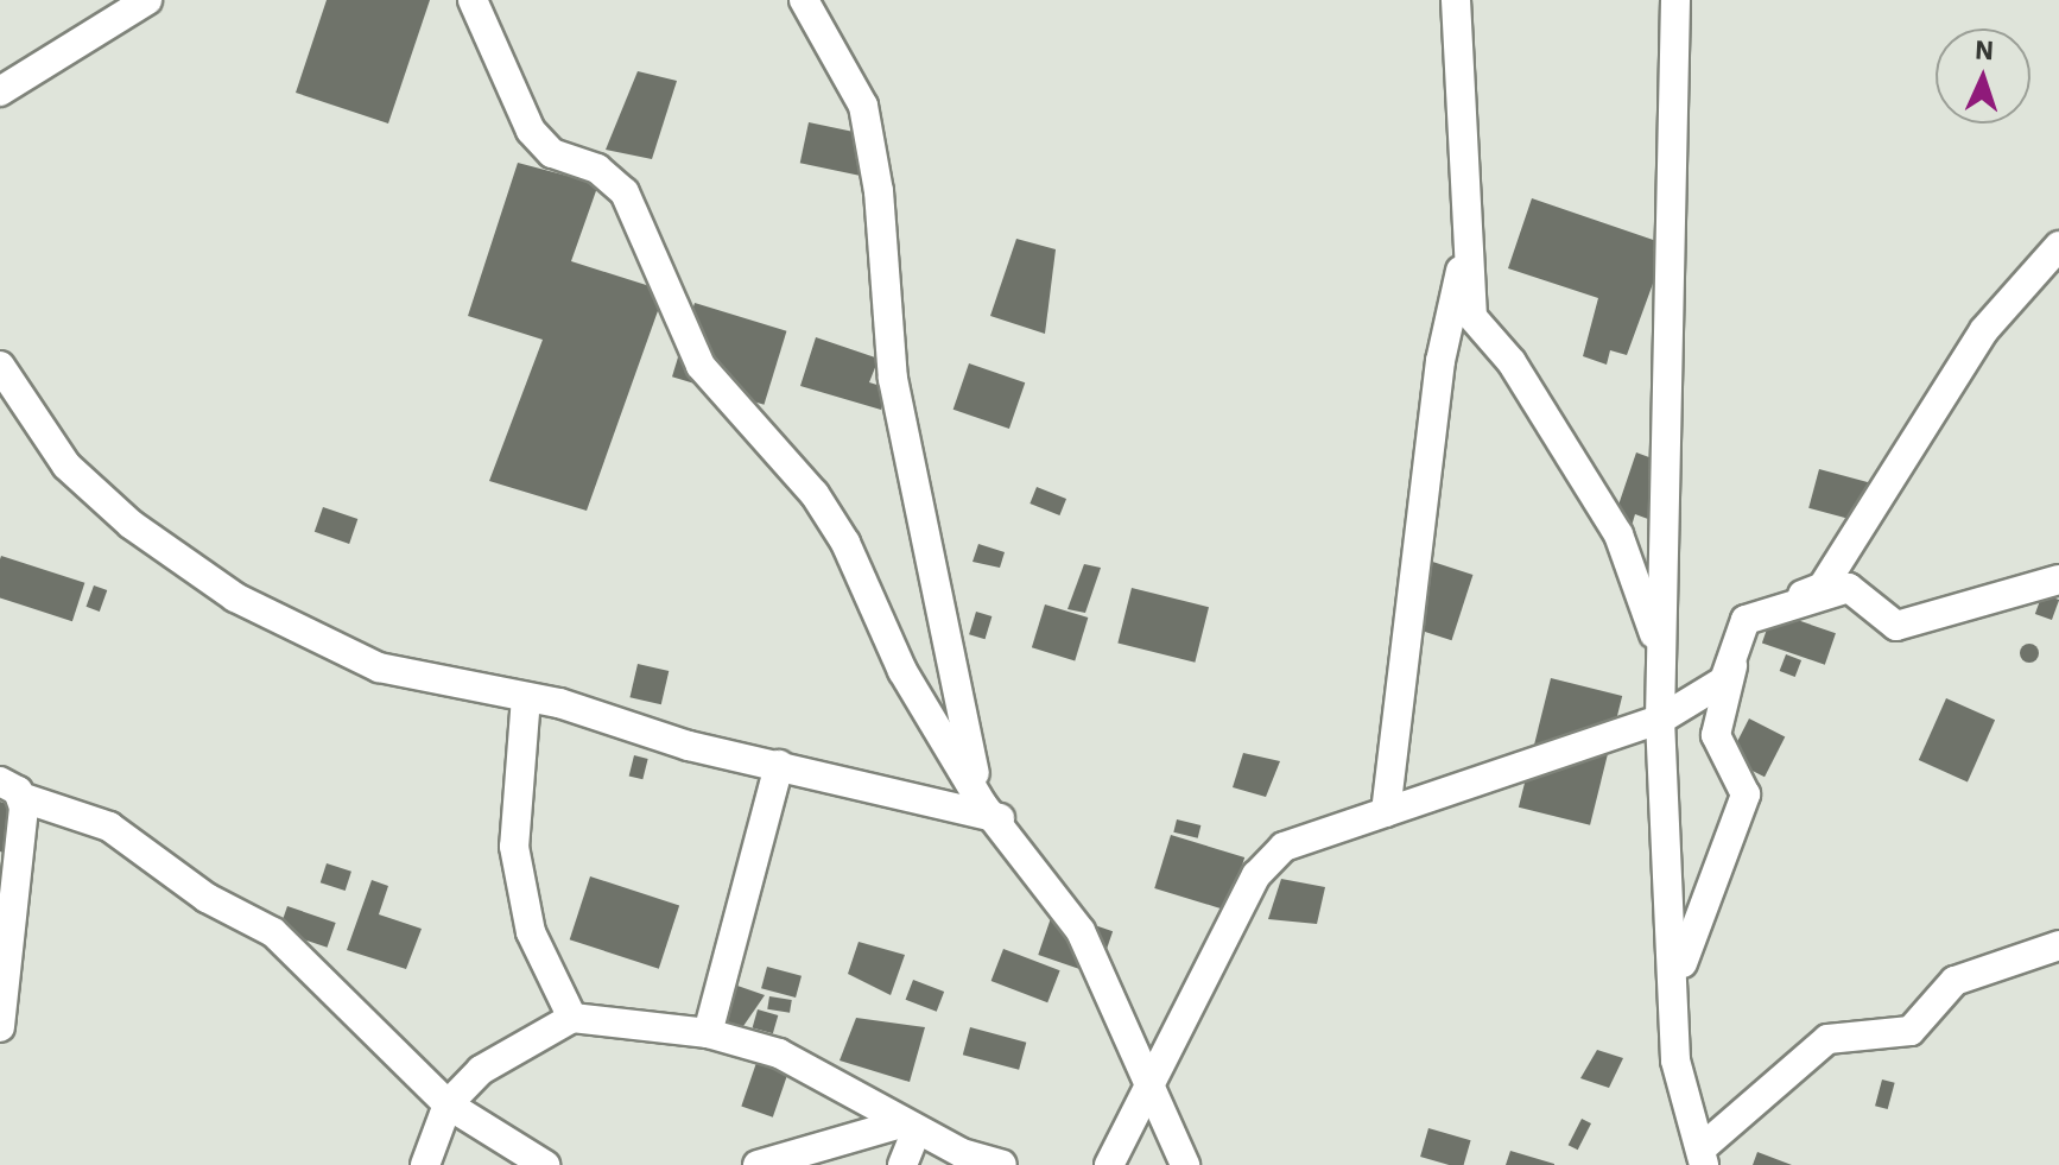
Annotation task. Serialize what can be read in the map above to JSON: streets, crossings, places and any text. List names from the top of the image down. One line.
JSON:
{"north":"top"}
